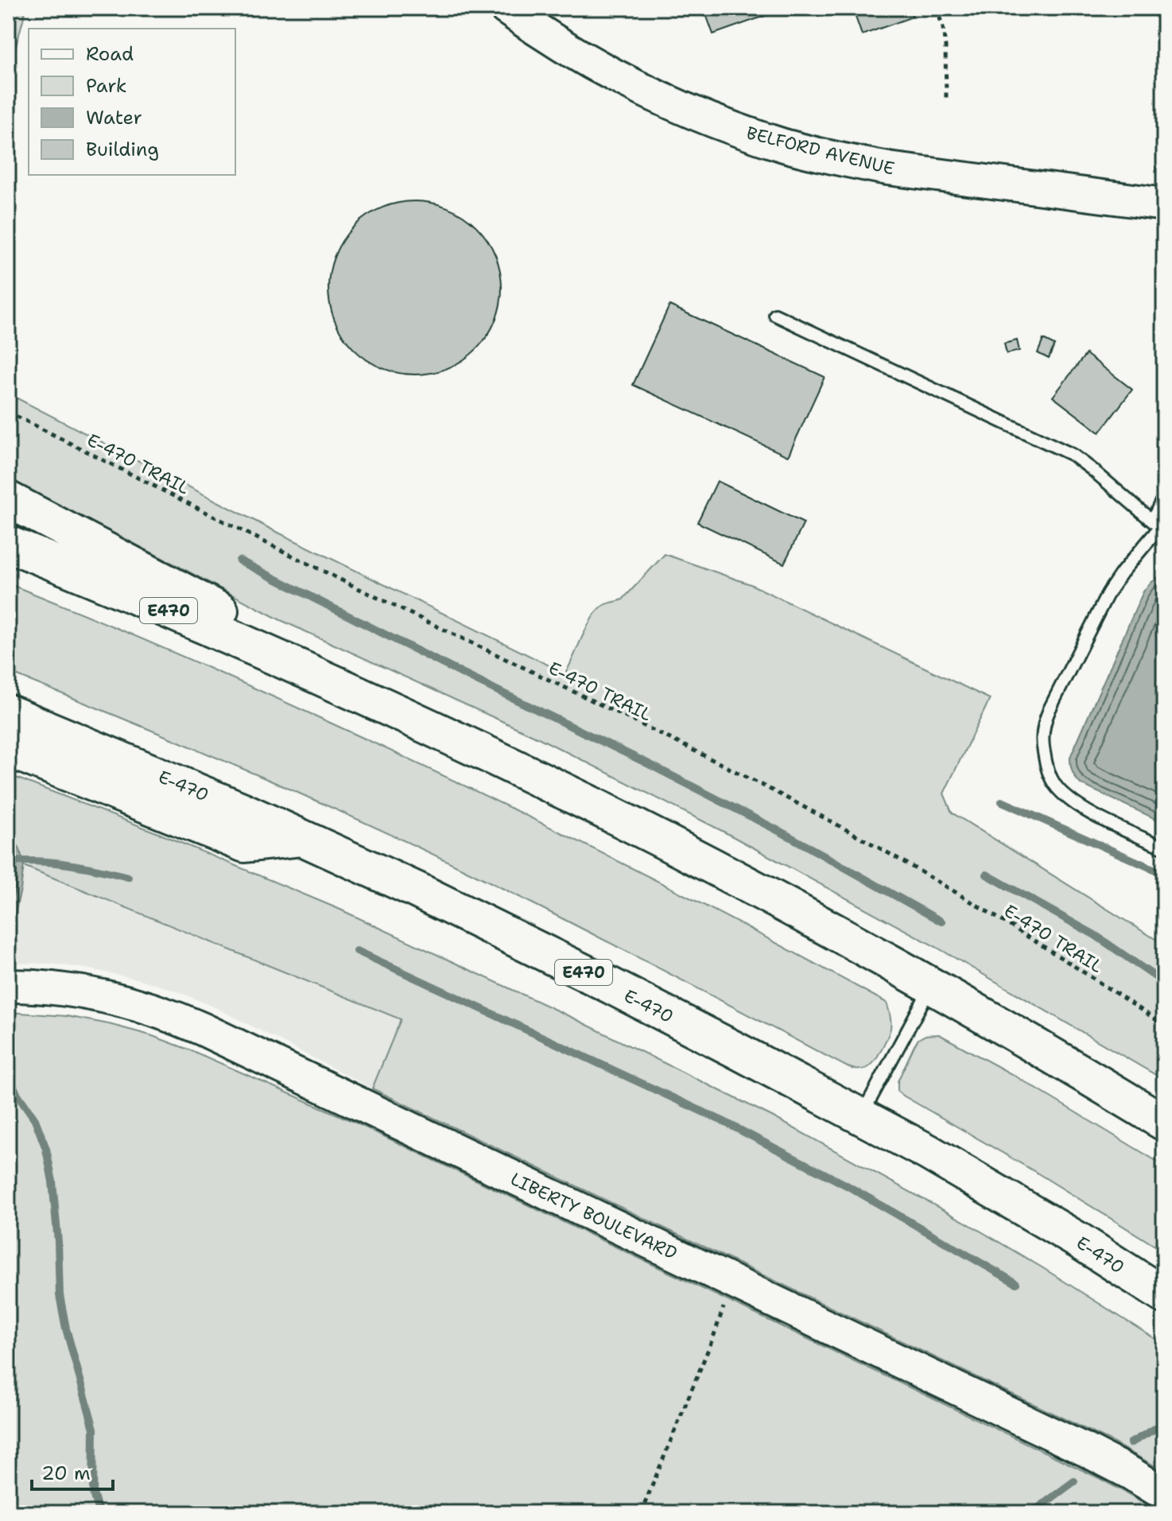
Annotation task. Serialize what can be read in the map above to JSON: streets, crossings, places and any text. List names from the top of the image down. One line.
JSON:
{"streets":{"highway":["E470","E-470"],"street":["BELFORD AVENUE","LIBERTY BOULEVARD"],"path":["E-470 TRAIL"]},"legend":["Road","Park","Water","Building"],"scale_bar":"20 m"}
